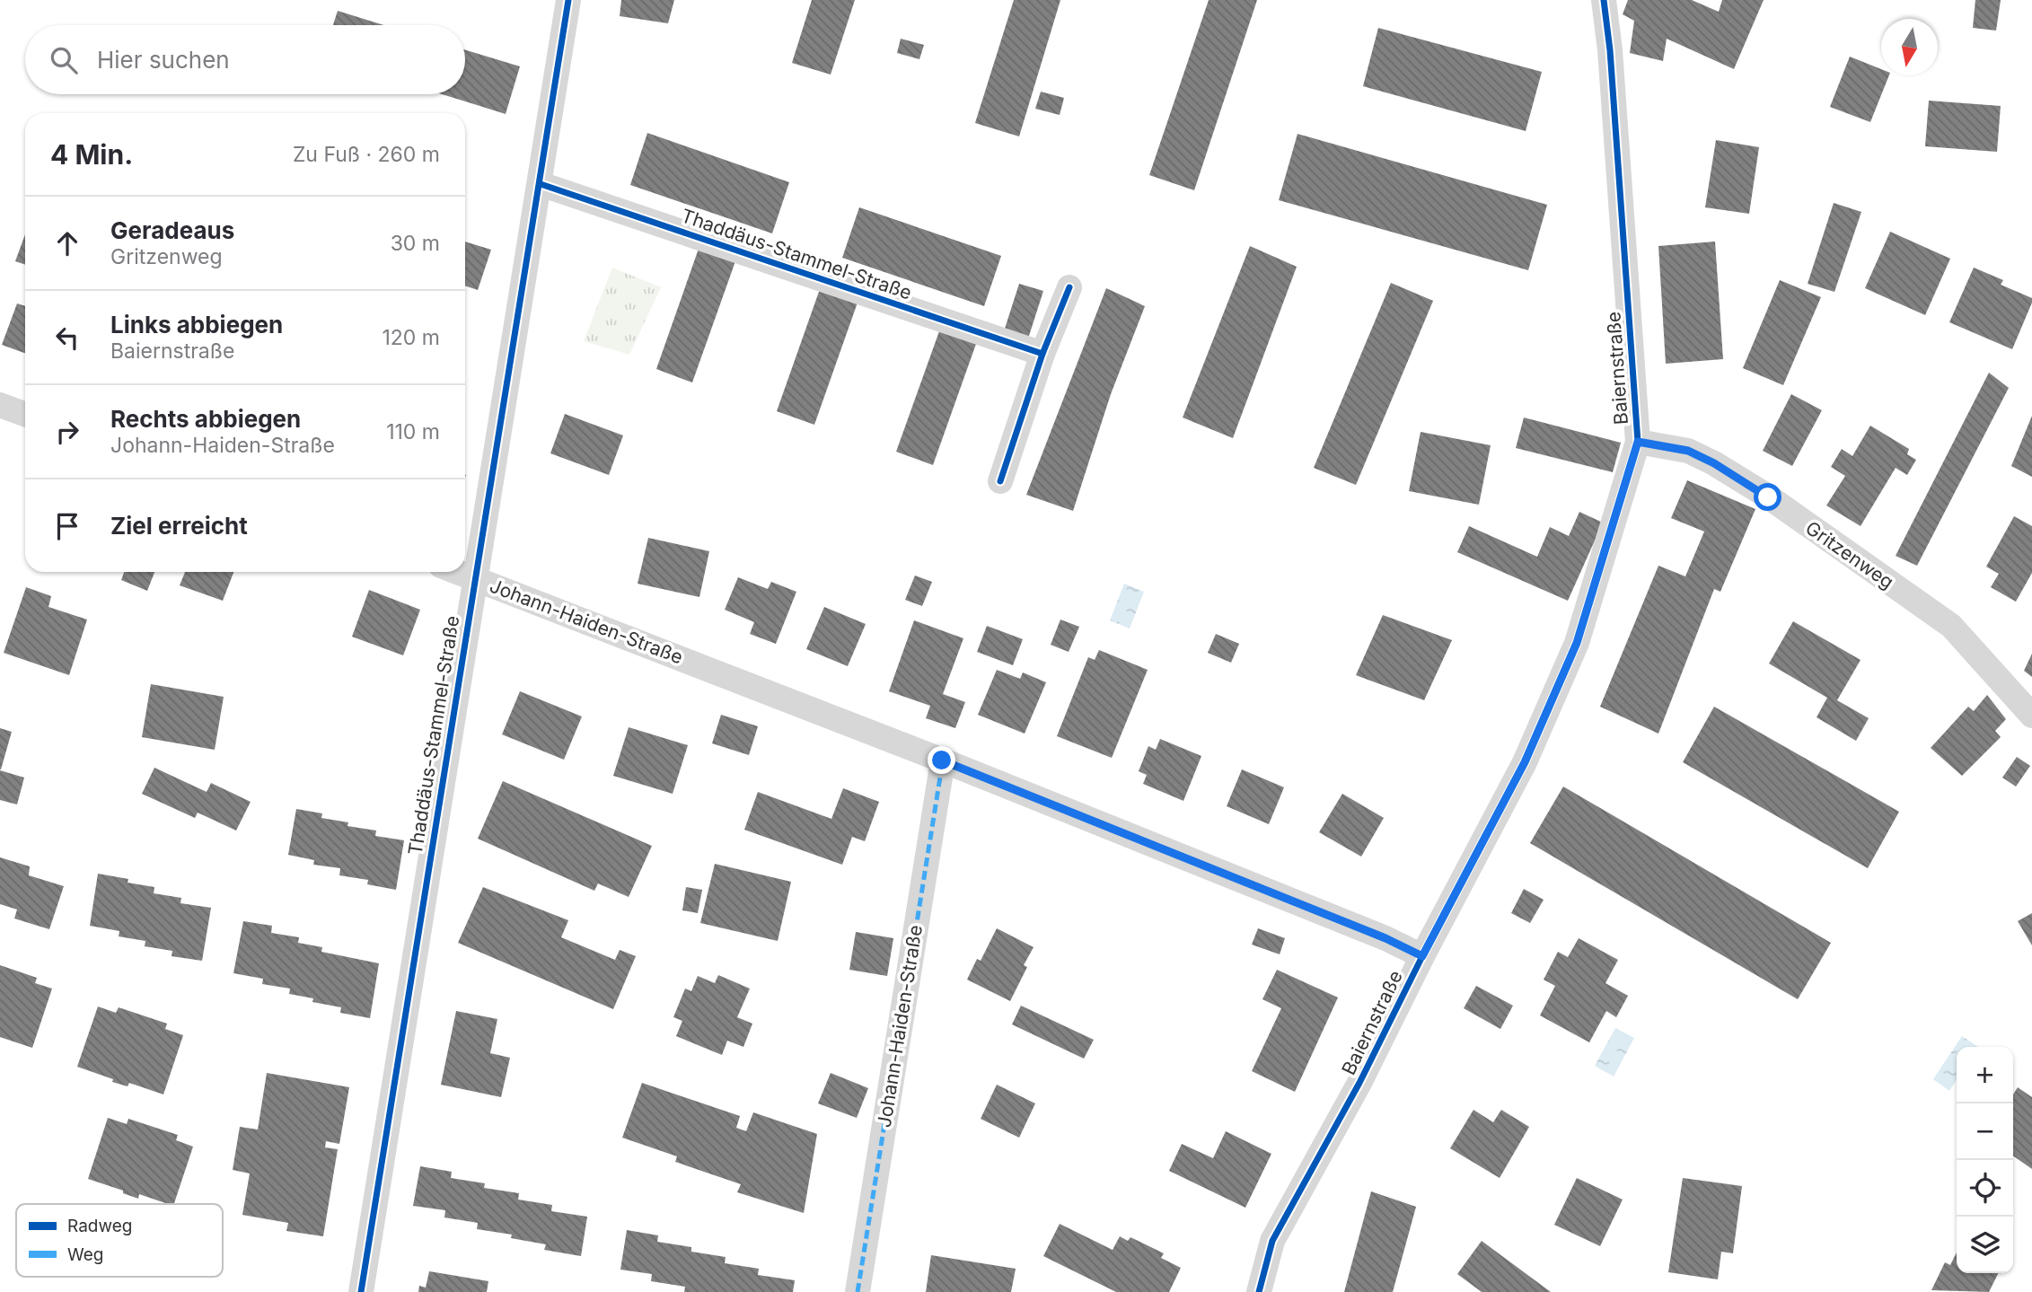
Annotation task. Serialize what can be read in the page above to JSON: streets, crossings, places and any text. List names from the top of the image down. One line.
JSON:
{"streets":{"street":["Thaddäus-Stammel-Straße","Baiernstraße","Gritzenweg","Johann-Haiden-Straße"]},"crossings":[["Thaddäus-Stammel-Straße","Johann-Haiden-Straße"],["Baiernstraße","Gritzenweg"],["Baiernstraße","Johann-Haiden-Straße"]],"legend":["Radweg","Weg"],"north":"bottom","page":{"search":"Hier suchen","heading":["4 Min.","Zu Fuß · 260 m"],"list":[["Geradeaus","Gritzenweg","30 m"],["Links abbiegen","Baiernstraße","120 m"],["Rechts abbiegen","Johann-Haiden-Straße","110 m"],"Ziel erreicht"],"map_buttons":["+","−"]}}
